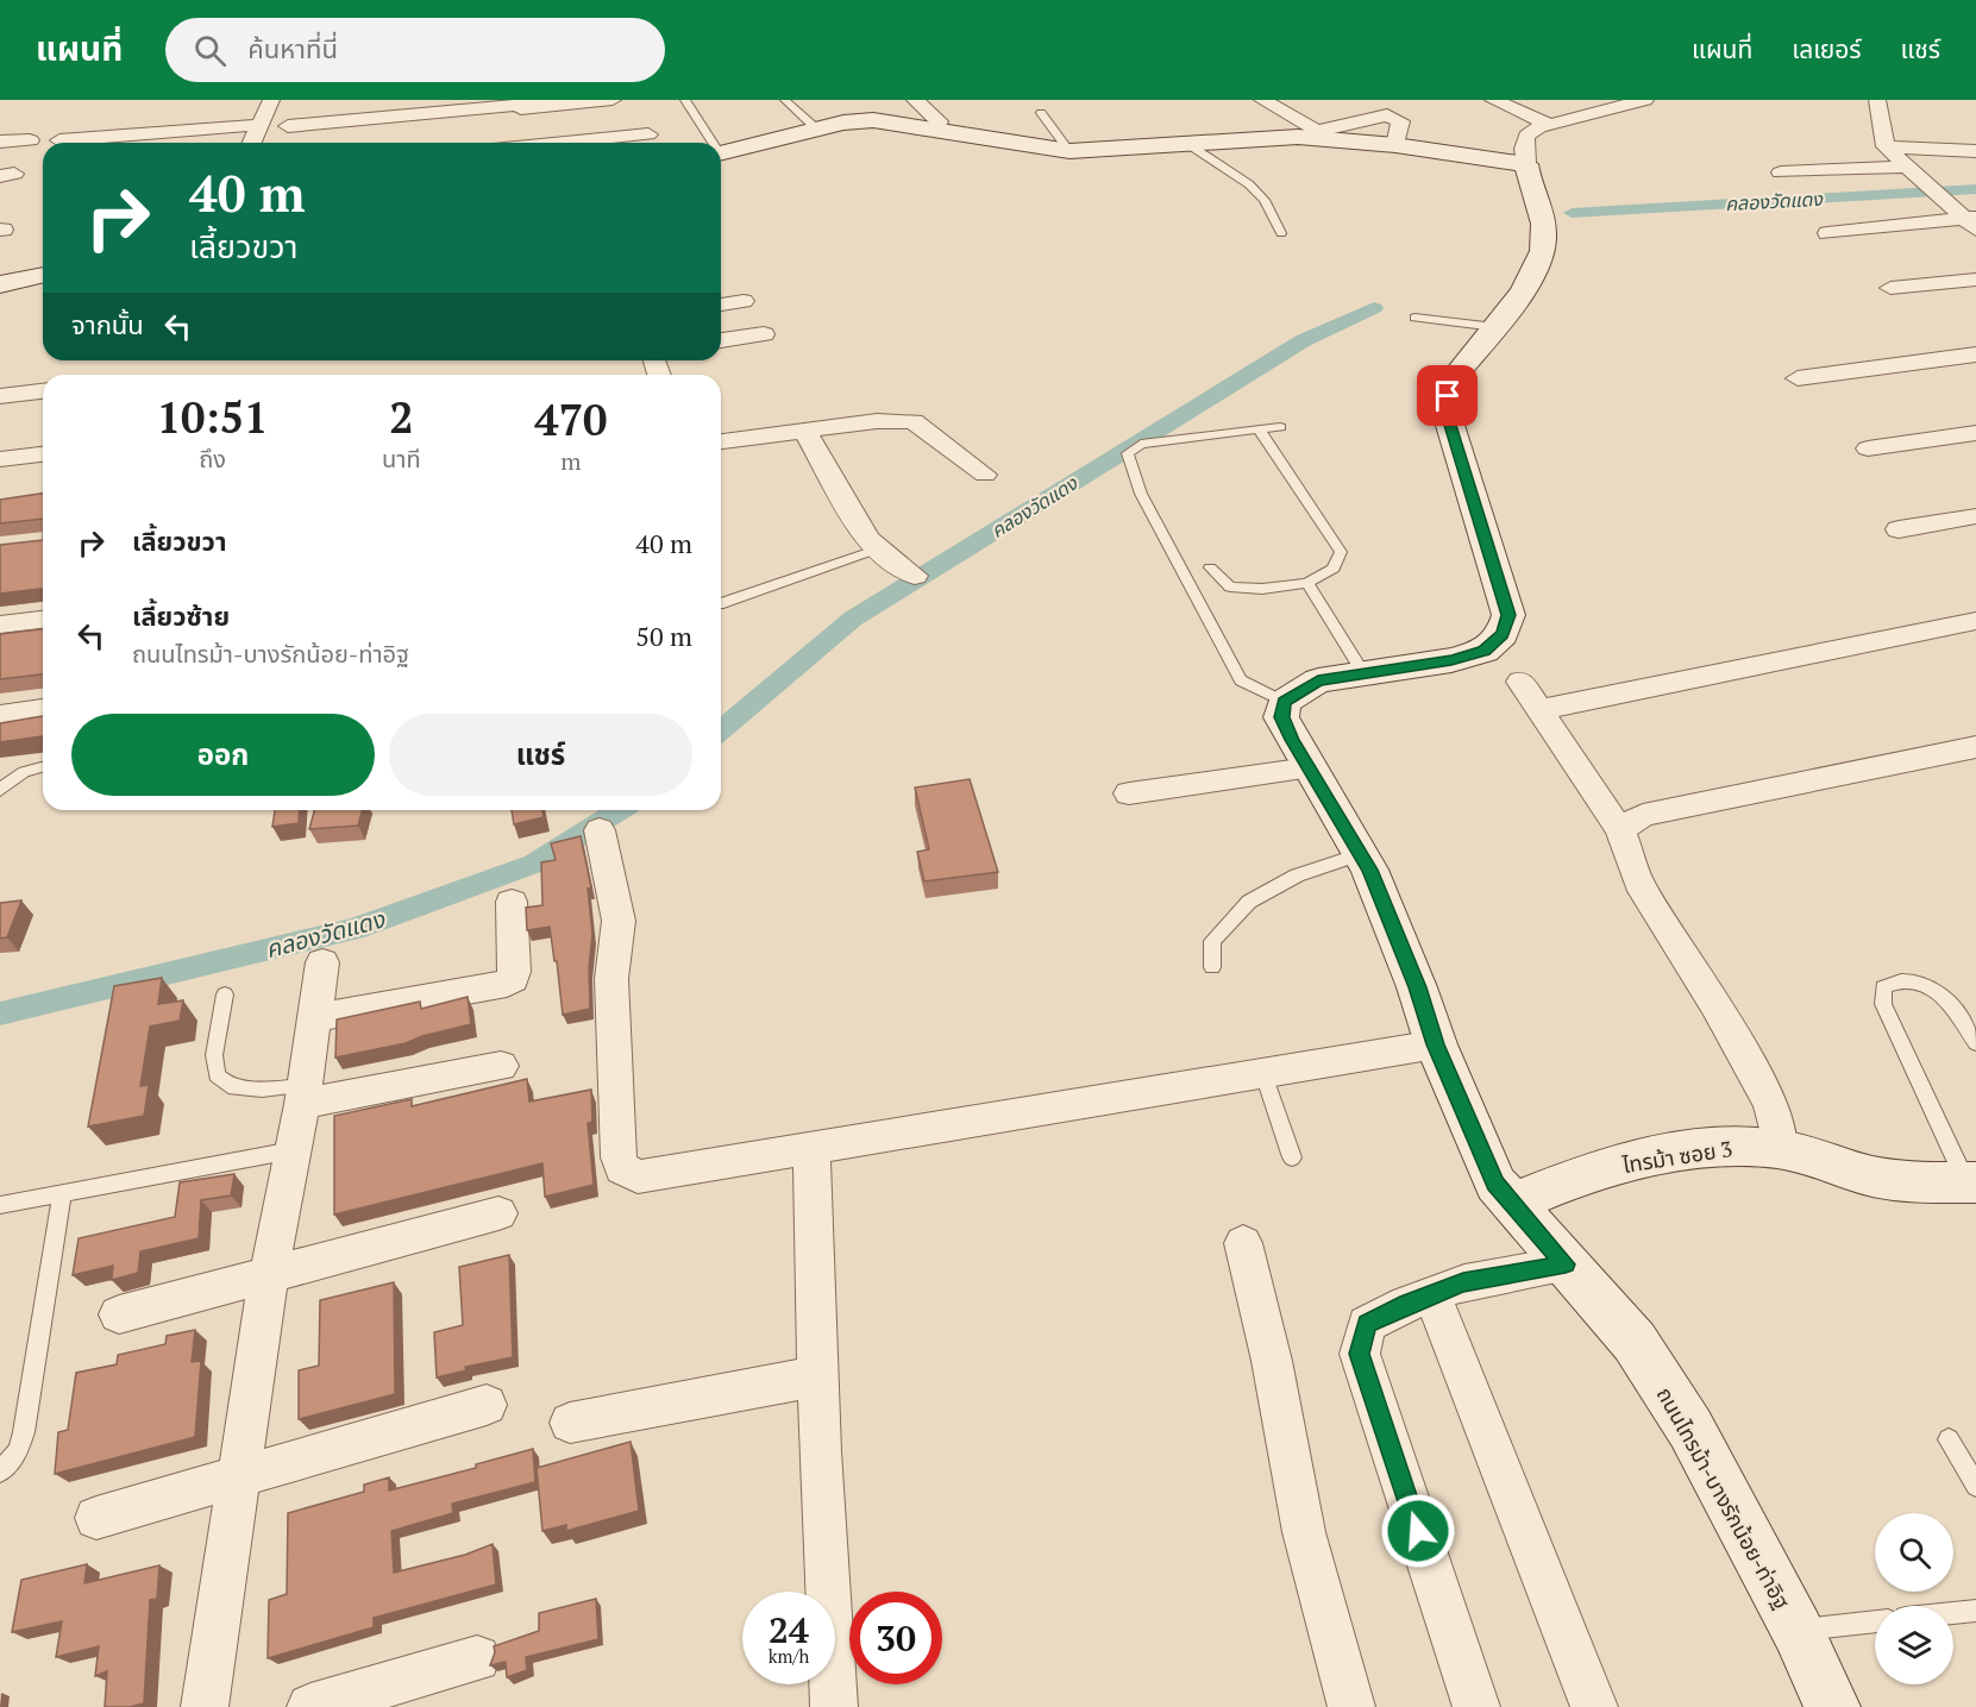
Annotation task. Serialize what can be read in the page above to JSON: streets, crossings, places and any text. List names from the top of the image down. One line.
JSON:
{"streets":{"street":["ไทรม้า ซอย 3","ถนนไทรม้า-บางรักน้อย-ท่าอิฐ"]},"crossings":[["ไทรม้า ซอย 3","ถนนไทรม้า-บางรักน้อย-ท่าอิฐ"]],"water":["คลองวัดแดง"],"page":{"header":"แผนที่","search":"ค้นหาที่นี่","nav":["แผนที่","เลเยอร์","แชร์"],"turn":["40 m","เลี้ยวขวา"],"then":"จากนั้น","eta":["10:51","ถึง","2","นาที","470","m"],"list":[{"name":"เลี้ยวขวา","value":"40 m"},{"name":"เลี้ยวซ้าย","note":"ถนนไทรม้า-บางรักน้อย-ท่าอิฐ","value":"50 m"}],"buttons":["ออก","แชร์"],"speed":"24 km/h","limit":"30"}}
